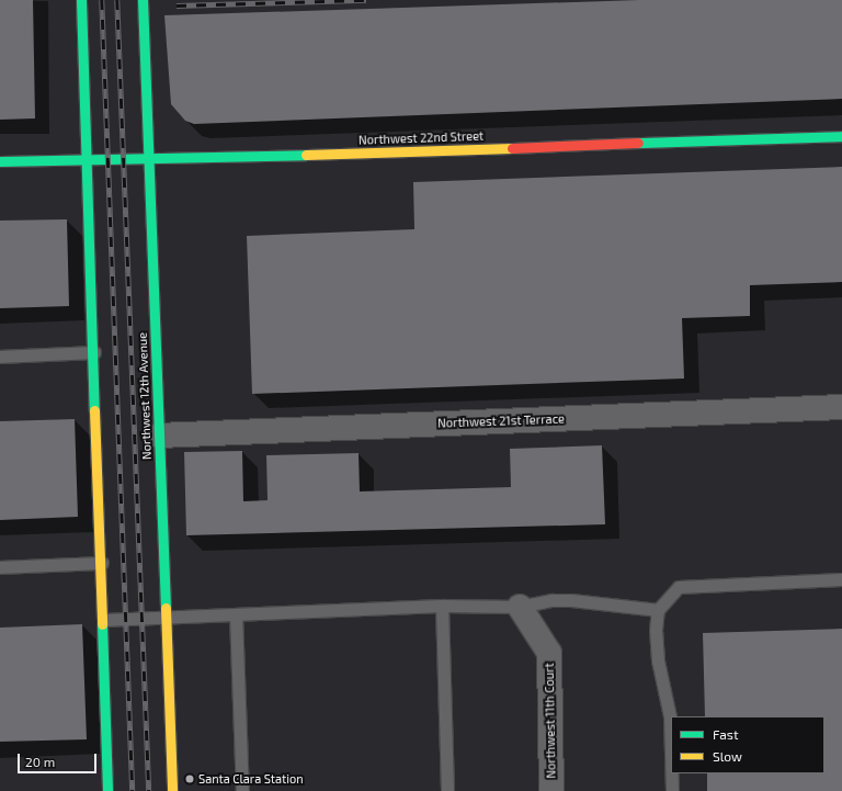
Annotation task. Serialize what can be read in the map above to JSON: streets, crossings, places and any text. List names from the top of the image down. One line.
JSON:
{"streets":{"main road":["Northwest 22nd Street","Northwest 12th Avenue"],"street":["Northwest 21st Terrace","Northwest 11th Court"]},"crossings":[["Northwest 22nd Street","Northwest 12th Avenue"],["Northwest 12th Avenue","Northwest 21st Terrace"]],"places":["Santa Clara Station"],"legend":["Fast","Slow"],"scale_bar":"20 m"}
